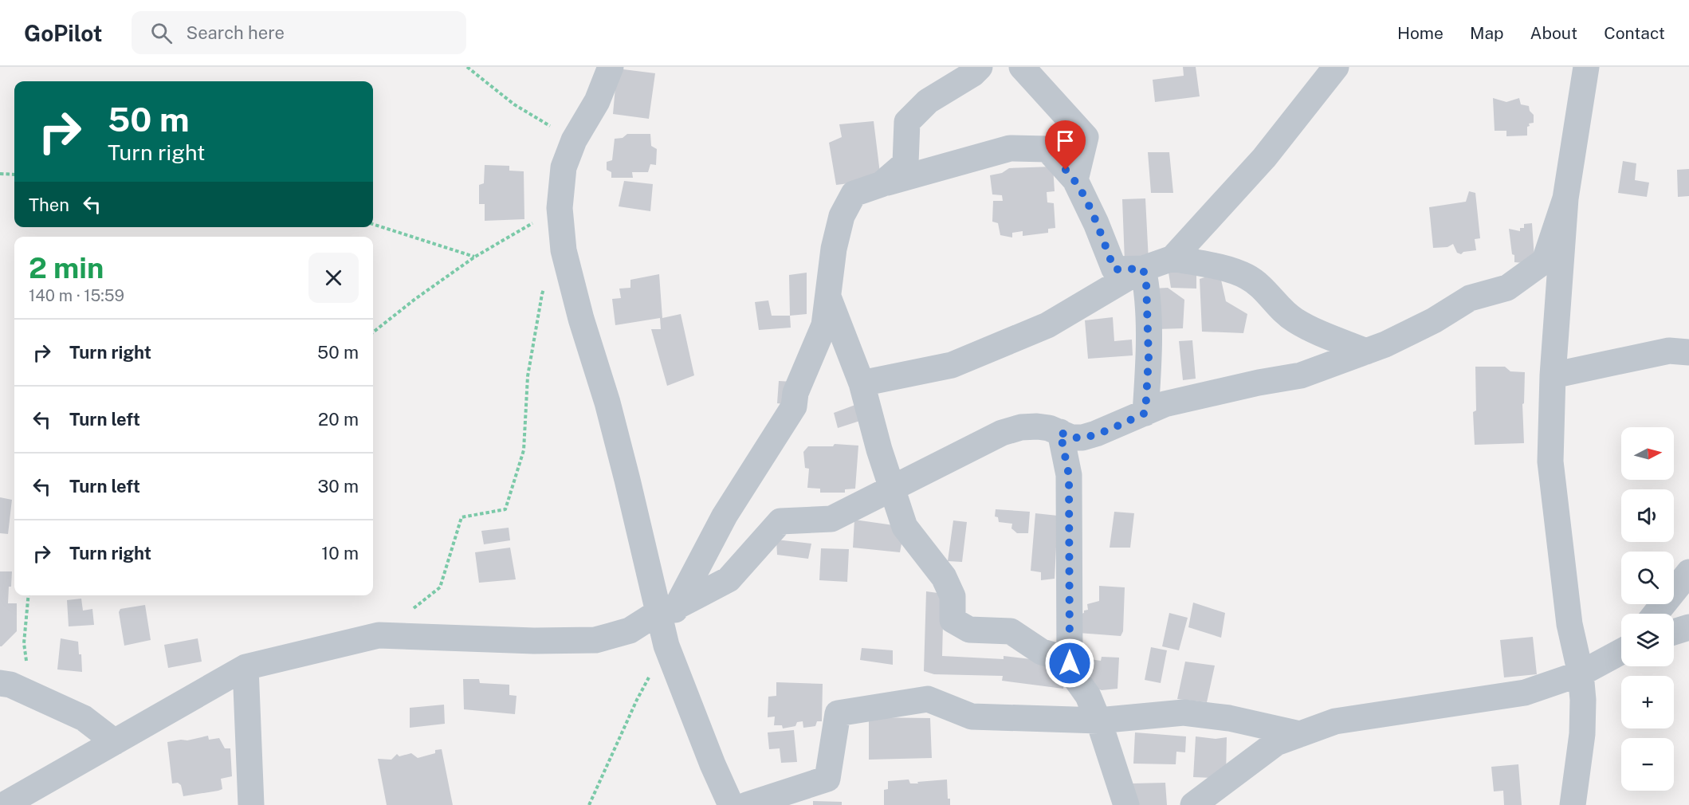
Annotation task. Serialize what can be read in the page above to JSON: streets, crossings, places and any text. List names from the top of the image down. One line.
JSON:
{"north":"right","page":{"header":"GoPilot","search":"Search here","nav":["Home","Map","About","Contact"],"turn":["50 m","Turn right"],"then":"Then","heading":["2 min","140 m · 15:59"],"list":[{"name":"Turn right","value":"50 m"},{"name":"Turn left","value":"20 m"},{"name":"Turn left","value":"30 m"},{"name":"Turn right","value":"10 m"}],"map_buttons":["+","−"]}}
